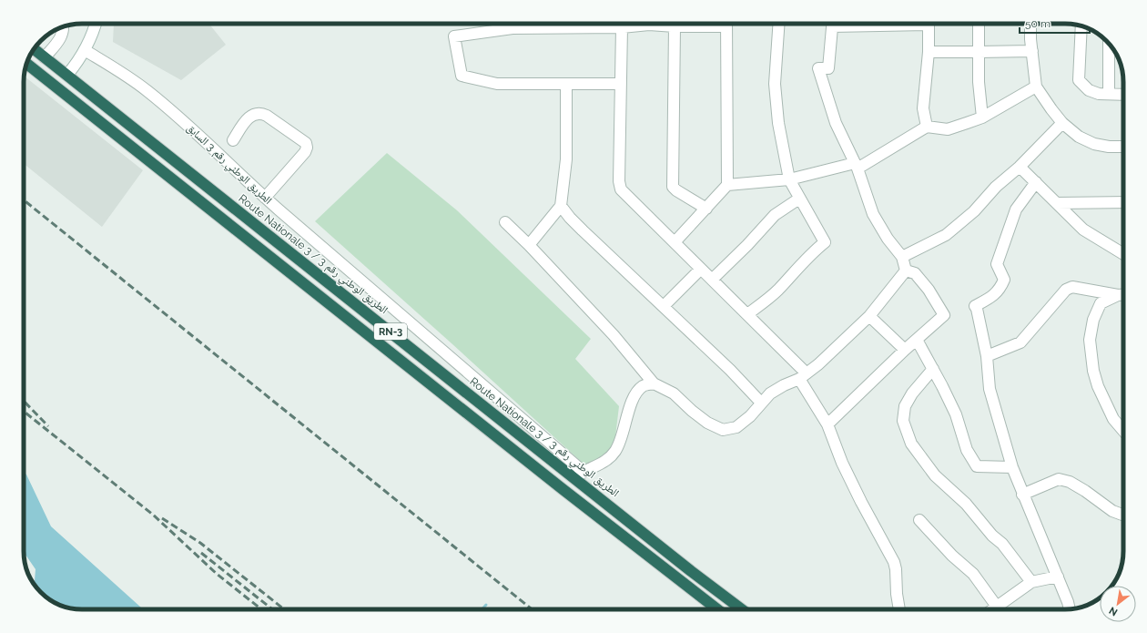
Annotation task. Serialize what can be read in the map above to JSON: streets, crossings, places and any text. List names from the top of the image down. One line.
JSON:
{"streets":{"highway":["Route Nationale 3 / الطريق الوطني رقم 3","RN-3"],"street":["الطريق الوطني رقم 3 السابق"]},"crossings":[["الطريق الوطني رقم 3 السابق","Route Nationale 3 / الطريق الوطني رقم 3"]],"scale_bar":"50 m","north":"bottom left"}
